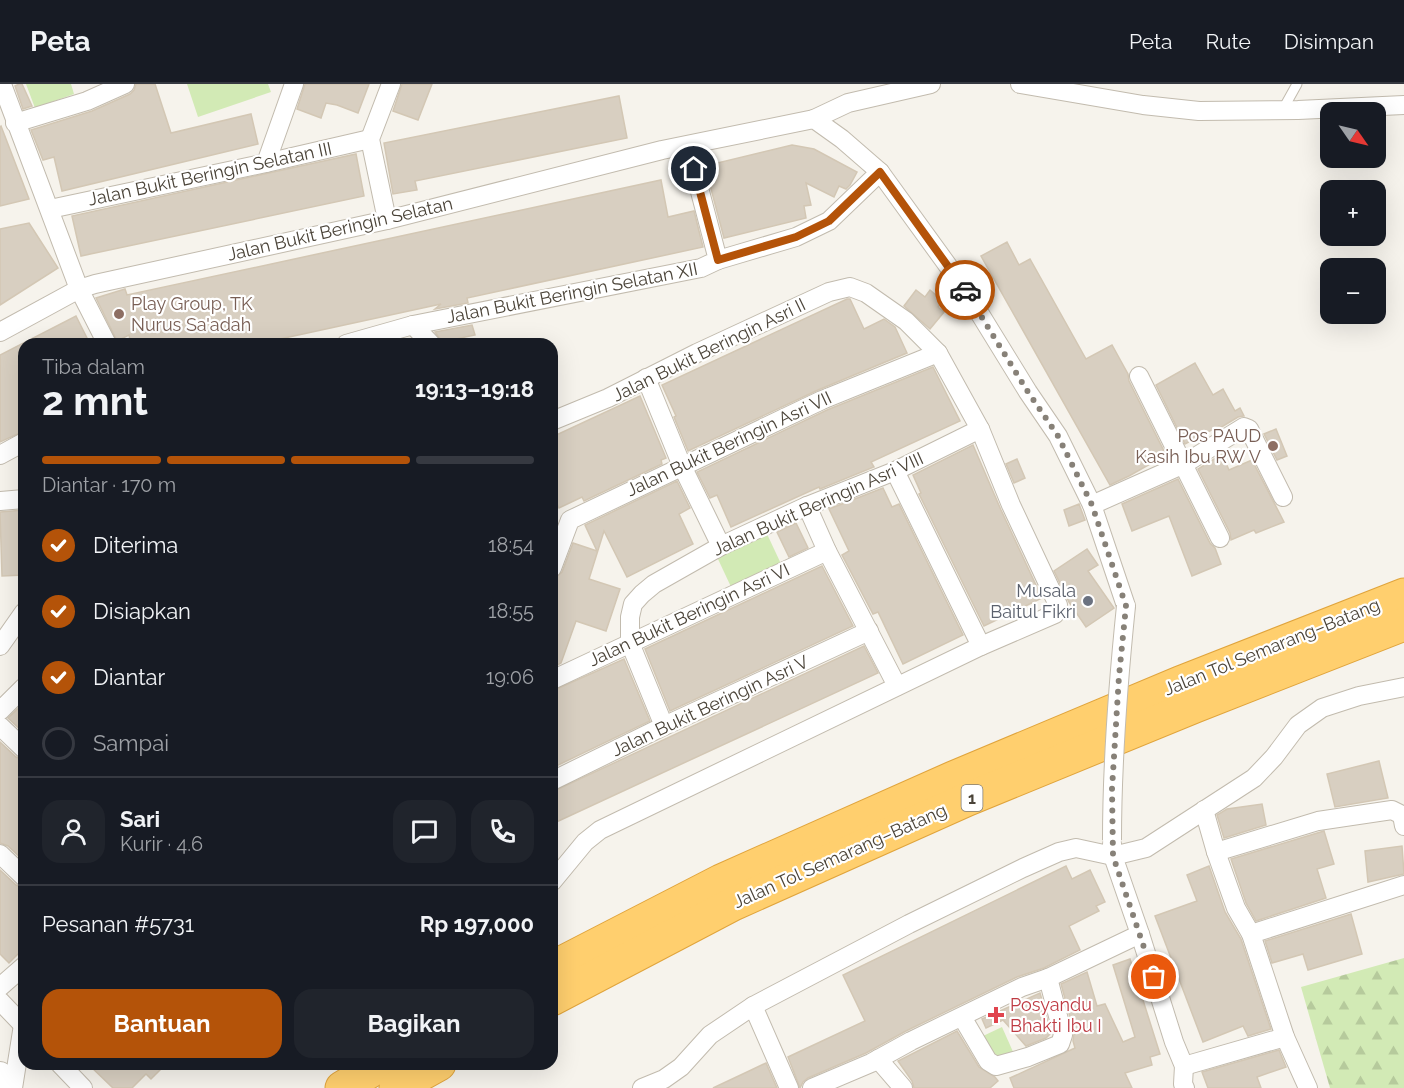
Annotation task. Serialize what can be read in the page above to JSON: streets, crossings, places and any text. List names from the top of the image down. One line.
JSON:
{"streets":{"highway":["Jalan Tol Semarang–Batang","1"],"street":["Jalan Bukit Beringin Selatan III","Jalan Bukit Beringin Selatan","Jalan Bukit Beringin Selatan XII","Jalan Bukit Beringin Asri II","Jalan Bukit Beringin Asri VII","Jalan Bukit Beringin Asri VIII","Jalan Bukit Beringin Asri VI","Jalan Bukit Beringin Asri V"]},"crossings":[["Jalan Bukit Beringin Selatan","Jalan Bukit Beringin Selatan XII"],["Jalan Bukit Beringin Asri II","Jalan Bukit Beringin Asri VII"],["Jalan Bukit Beringin Asri VIII","Jalan Bukit Beringin Asri VI"]],"places":{"other":["Play Group, TK Nurus Sa'adah","Pos PAUD Kasih Ibu RW V","Musala Baitul Fikri"],"health":["Posyandu Bhakti Ibu I"]},"north":"bottom right","page":{"header":"Peta","nav":["Peta","Rute","Disimpan"],"map_buttons":["+","−"],"heading":["2 mnt","Tiba dalam","19:13–19:18"],"panel":["Sari","Kurir · 4.6","Pesanan #5731","Rp 197,000"],"bar":"Diantar · 170 m","list":[["Diterima","18:54"],["Disiapkan","18:55"],["Diantar","19:06"],"Sampai"],"buttons":["Bantuan","Bagikan"]}}
